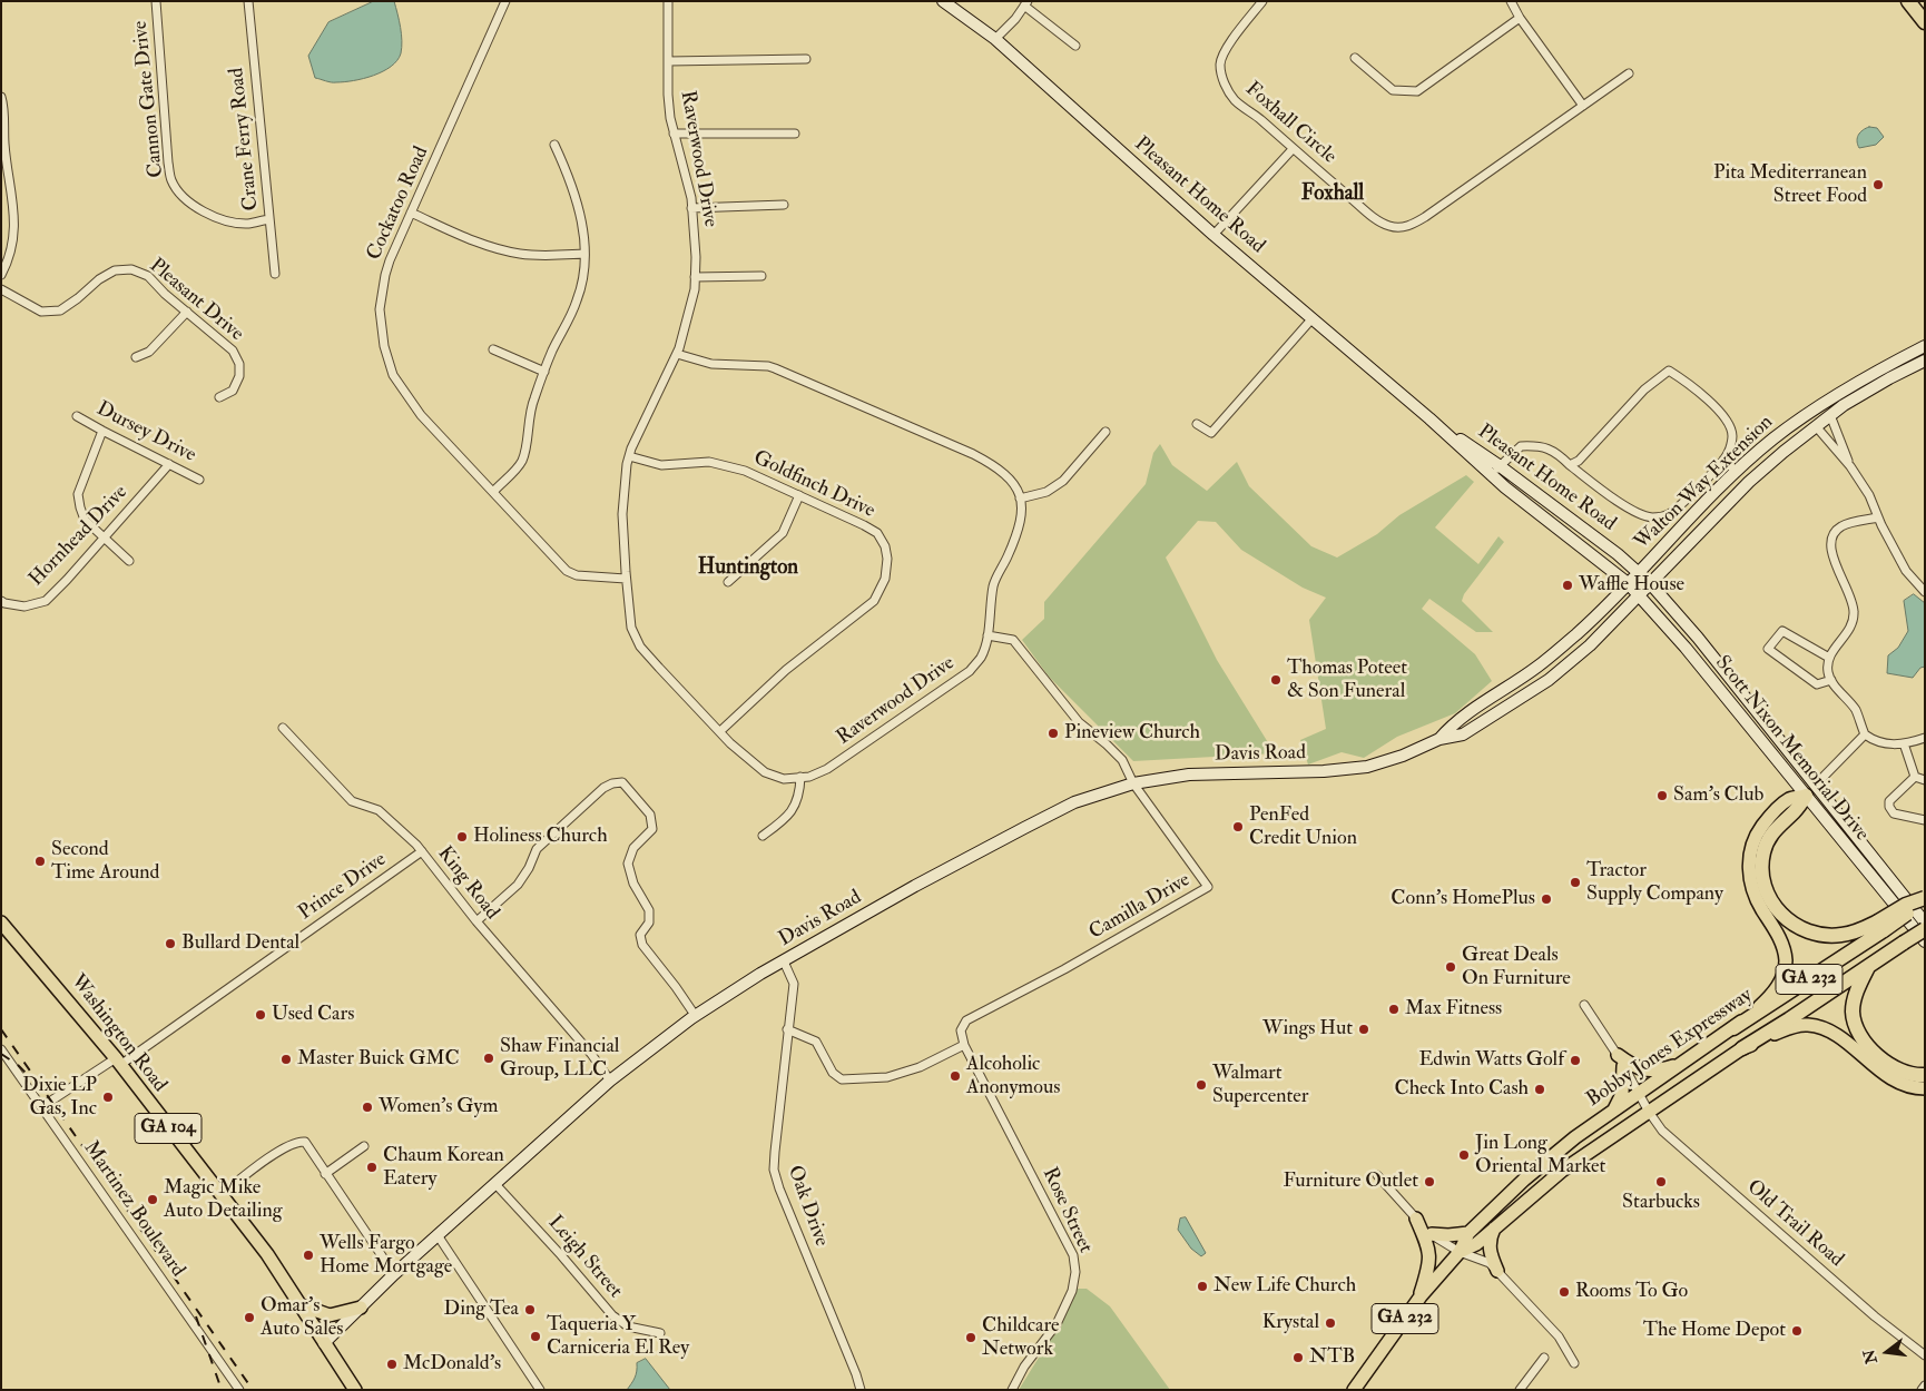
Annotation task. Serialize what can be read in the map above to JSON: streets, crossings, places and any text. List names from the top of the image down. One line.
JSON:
{"streets":{"highway":["GA 232","Bobby Jones Expressway"],"main road":["Pleasant Home Road","Walton Way Extension","Scott Nixon Memorial Drive","Davis Road","Washington Road","GA 104"],"street":["Cannon Gate Drive","Foxhall Circle","Crane Ferry Road","Raverwood Drive","Cockatoo Road","Pleasant Drive","Dursey Drive","Goldfinch Drive","Hornhead Drive","King Road","Prince Drive","Camilla Drive","Oak Drive","Martinez Boulevard","Rose Street","Old Trail Road","Leigh Street"]},"crossings":[["Cannon Gate Drive","Crane Ferry Road"],["Raverwood Drive","Cockatoo Road"],["Raverwood Drive","Goldfinch Drive"],["Pleasant Home Road","Walton Way Extension"],["Pleasant Home Road","Scott Nixon Memorial Drive"],["Pleasant Home Road","Davis Road"],["Dursey Drive","Hornhead Drive"],["Walton Way Extension","Scott Nixon Memorial Drive"],["Walton Way Extension","Davis Road"],["Scott Nixon Memorial Drive","Davis Road"],["Davis Road","King Road"],["Davis Road","Camilla Drive"],["Davis Road","Washington Road"],["Davis Road","Oak Drive"],["Davis Road","Leigh Street"],["King Road","Prince Drive"],["Prince Drive","Washington Road"],["Prince Drive","Martinez Boulevard"],["Camilla Drive","Rose Street"],["Bobby Jones Expressway","Old Trail Road"]],"districts":["Foxhall","Huntington"],"places":["Pita Mediterranean Street Food","Waffle House","Thomas Poteet & Son Funeral","Pineview Church","Sam's Club","PenFed Credit Union","Holiness Church","Second Time Around","Tractor Supply Company","Conn's HomePlus","Bullard Dental","Great Deals On Furniture","Max Fitness","Used Cars","Wings Hut","Shaw Financial Group, LLC","Master Buick GMC","Edwin Watts Golf","Alcoholic Anonymous","Walmart Supercenter","Check Into Cash","Dixie LP Gas, Inc","Women's Gym","Jin Long Oriental Market","Chaum Korean Eatery","Furniture Outlet","Starbucks","Magic Mike Auto Detailing","Wells Fargo Home Mortgage","New Life Church","Rooms To Go","Ding Tea","Omar's Auto Sales","Krystal","The Home Depot","Taqueria Y Carniceria El Rey","Childcare Network","NTB","McDonald's"],"north":"left"}
